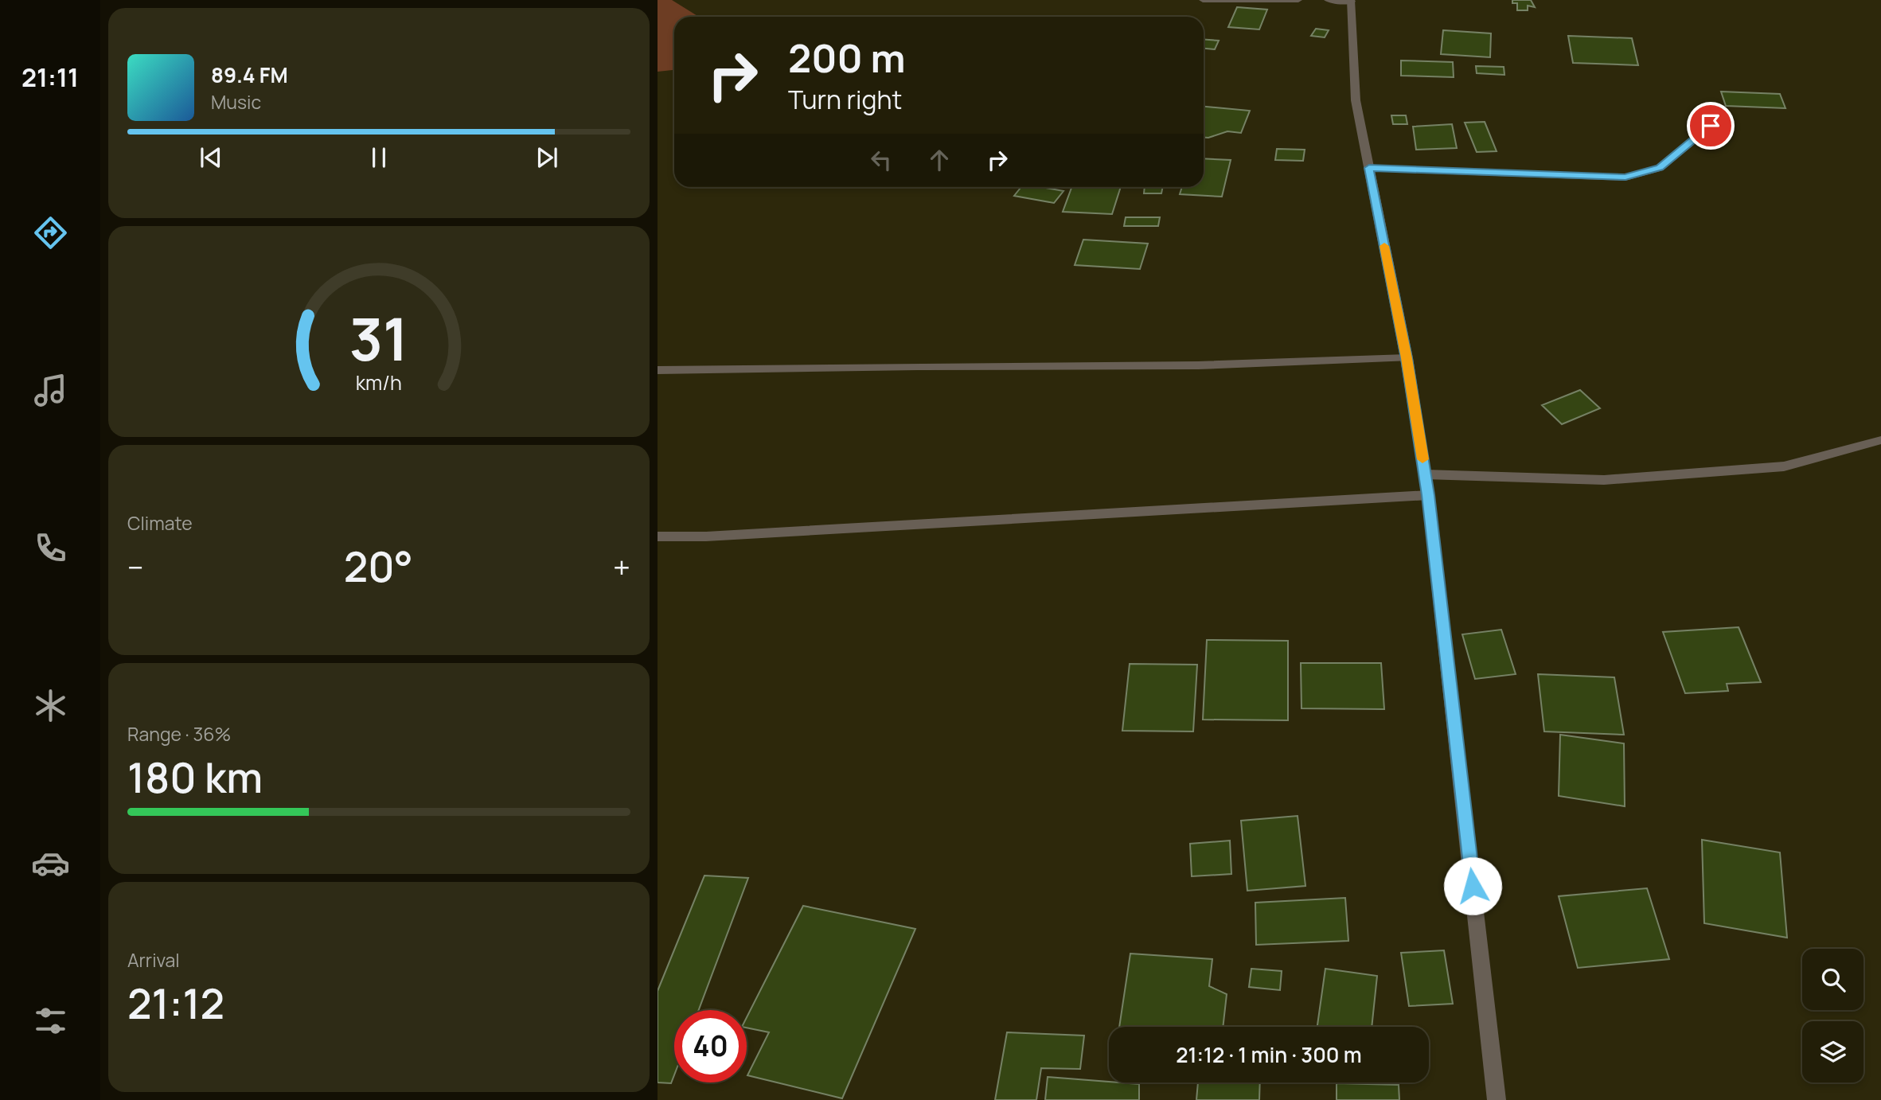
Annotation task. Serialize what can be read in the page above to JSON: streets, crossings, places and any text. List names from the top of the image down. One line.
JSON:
{"page":{"tabs":"21:11","turn":["200 m","Turn right"],"song":["89.4 FM","Music"],"tile":["Climate",["Range · 36%","180 km"],["Arrival","21:12"]],"heat":["−","20°","+"],"limit":"40","trip":"21:12 · 1 min · 300 m","gauge":["31","km/h"]}}
